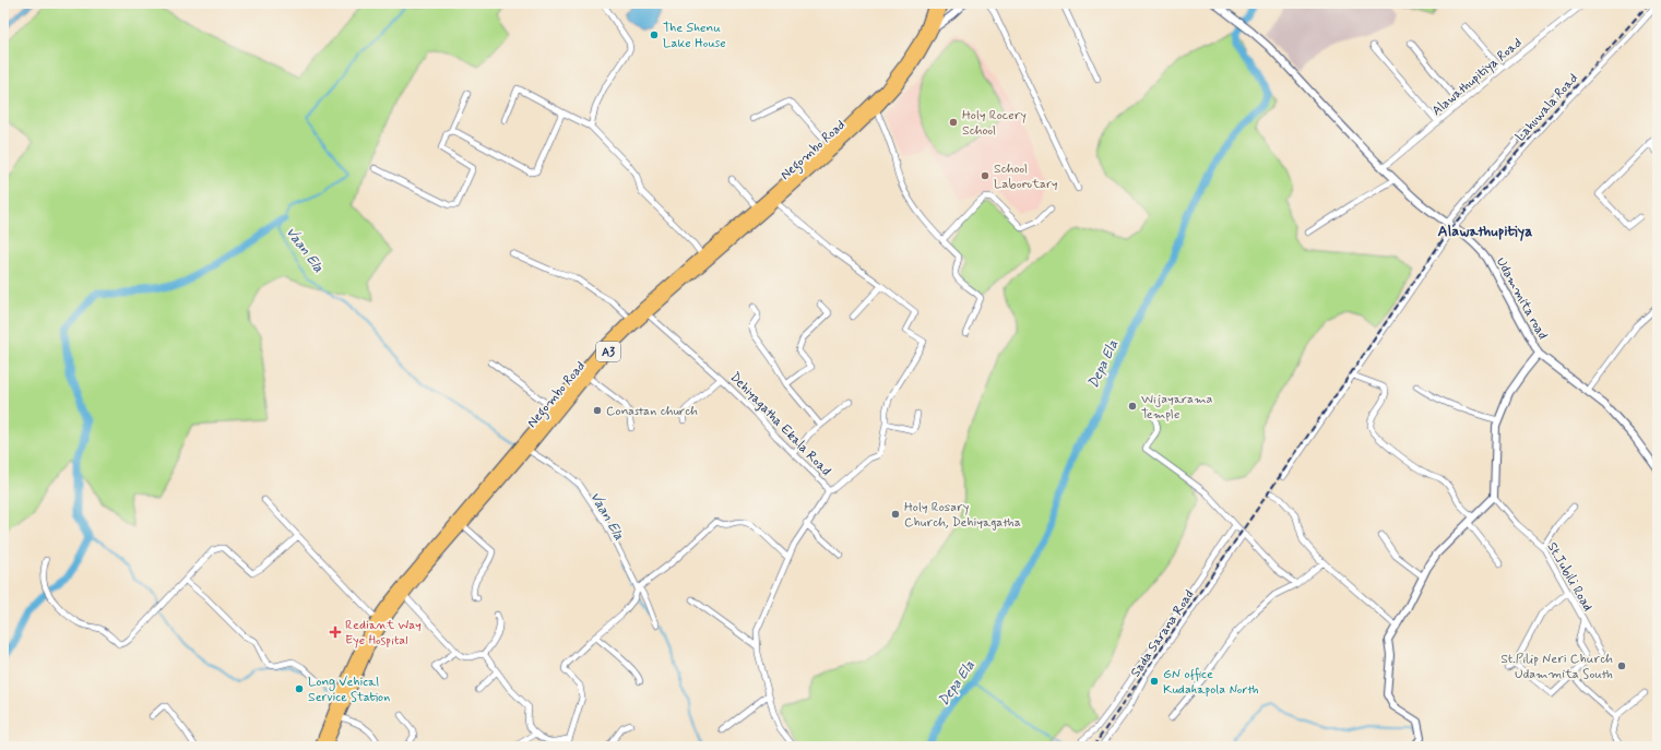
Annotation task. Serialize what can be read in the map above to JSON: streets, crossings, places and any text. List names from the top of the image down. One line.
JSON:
{"streets":{"highway":["Negombo Road","A3"],"street":["Alawathupitiya Road","Lahuwala Road","Udammita road","Dehiyagatha Ekala Road","St.Jubili Road","Sada Sarana Road"]},"crossings":[["Alawathupitiya Road","Udammita road"],["Lahuwala Road","Udammita road"],["Negombo Road","Dehiyagatha Ekala Road"]],"districts":["Alawathupitiya"],"water":["Vaan Ela","Depa Ela"],"places":{"other":["The Shenu Lake House","Holy Rocery School","School Laborotary","Wijayarama Temple","Conastan church","Holy Rosary Church, Dehiyagatha","St.Pilip Neri Church Udammita South","GN office Kudahapola North","Long Vehical Service Station"],"health":["Rediant Way Eye Hospital"]}}
